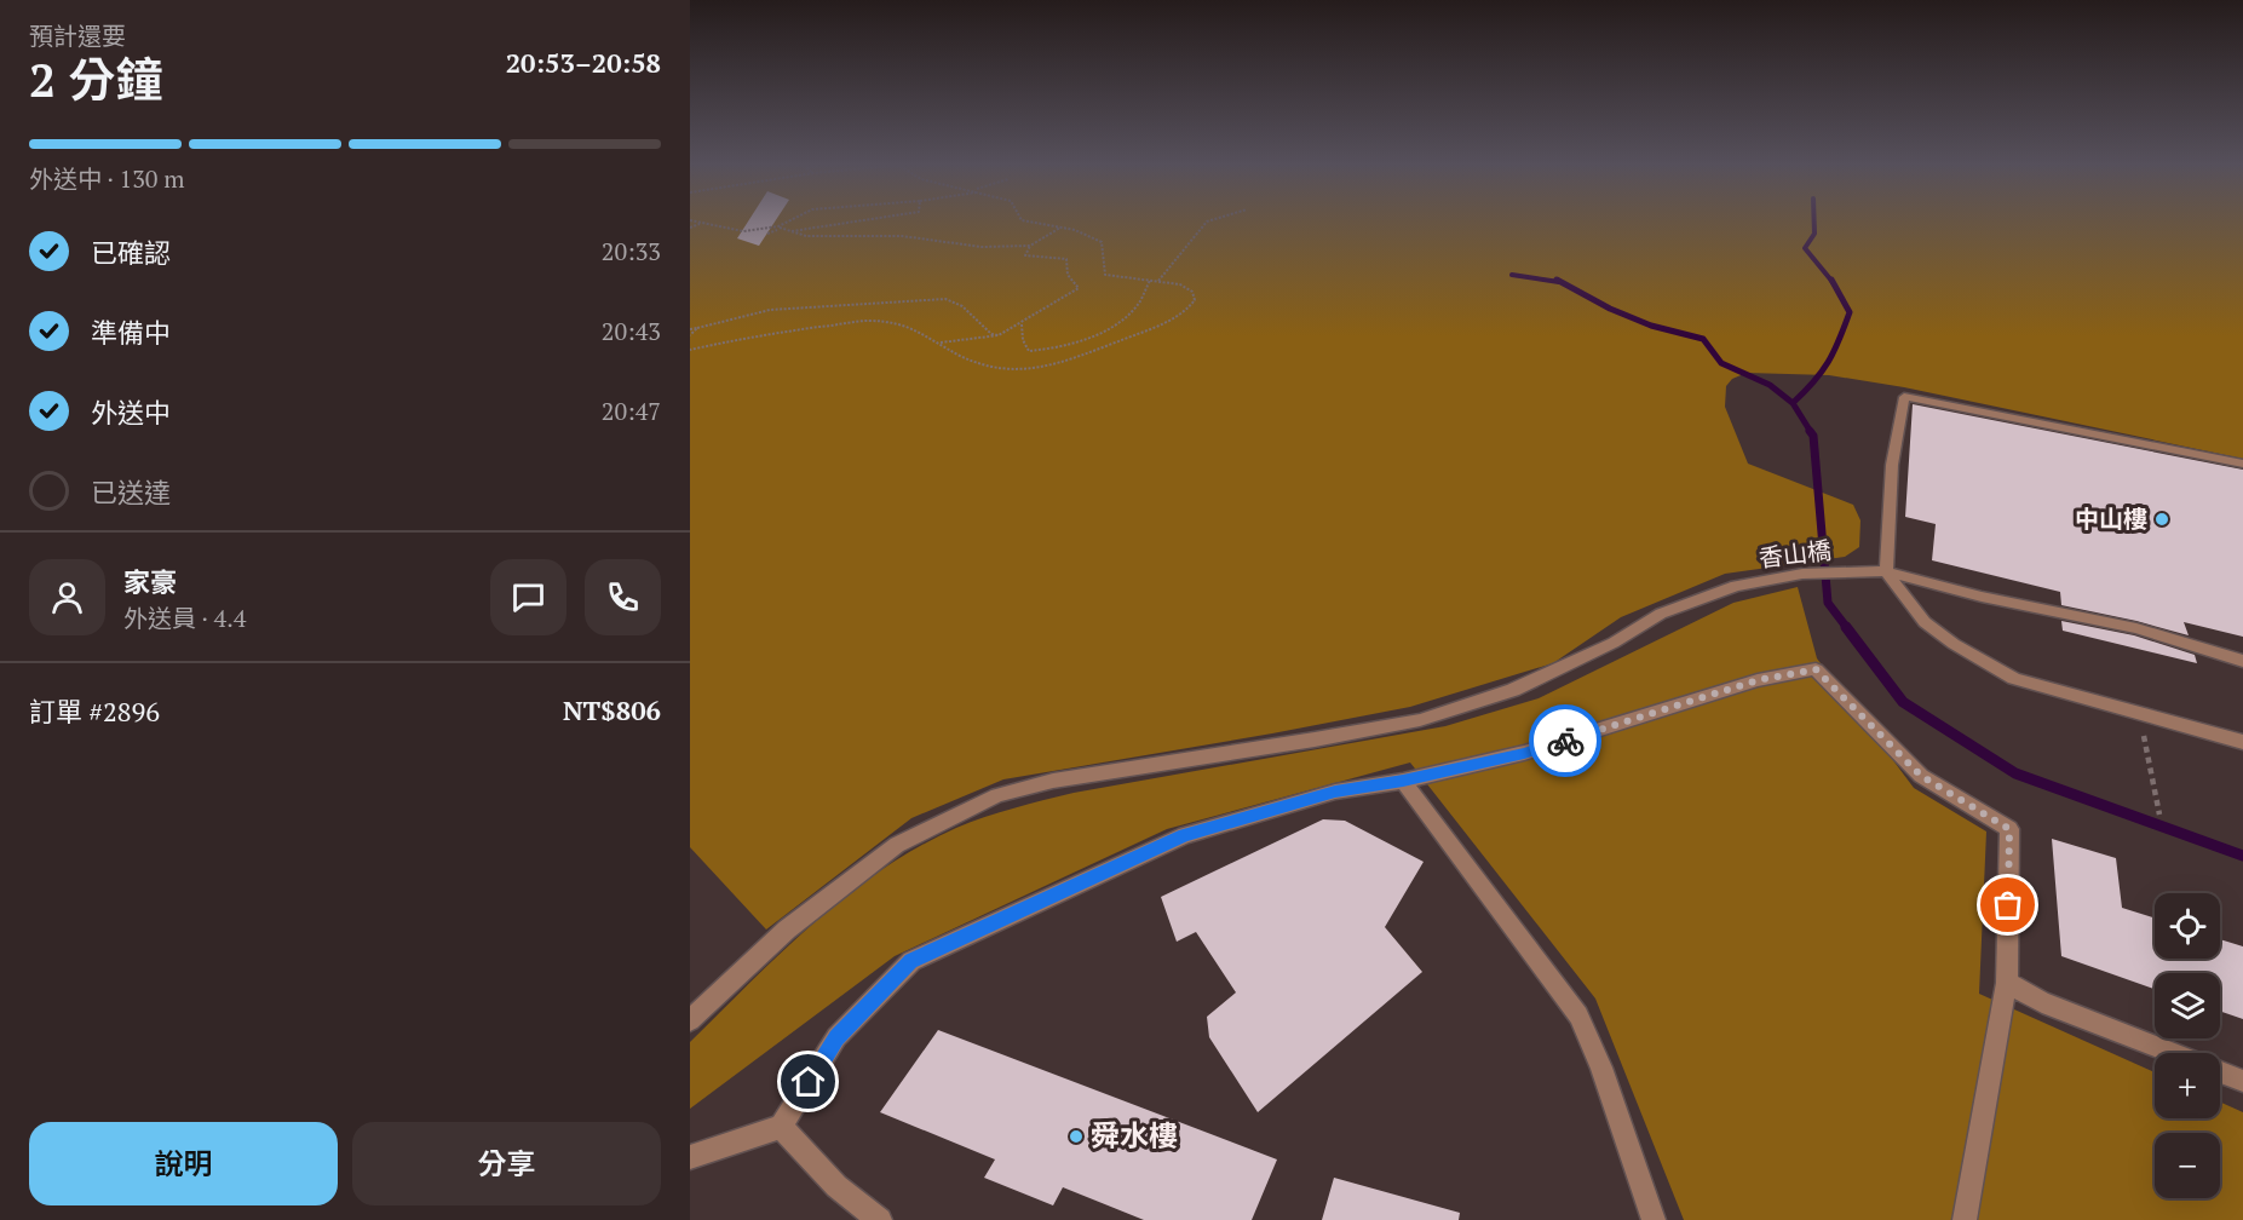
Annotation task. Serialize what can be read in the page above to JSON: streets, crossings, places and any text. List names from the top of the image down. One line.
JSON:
{"streets":{"lane":["香山橋"]},"places":["中山樓","舜水樓"],"page":{"heading":["2 分鐘","預計還要","20:53–20:58"],"panel":["家豪","外送員 · 4.4","訂單 #2896","NT$806"],"bar":"外送中 · 130 m","list":[["已確認","20:33"],["準備中","20:43"],["外送中","20:47"],"已送達"],"map_buttons":["+","−"],"buttons":["說明","分享"]}}
